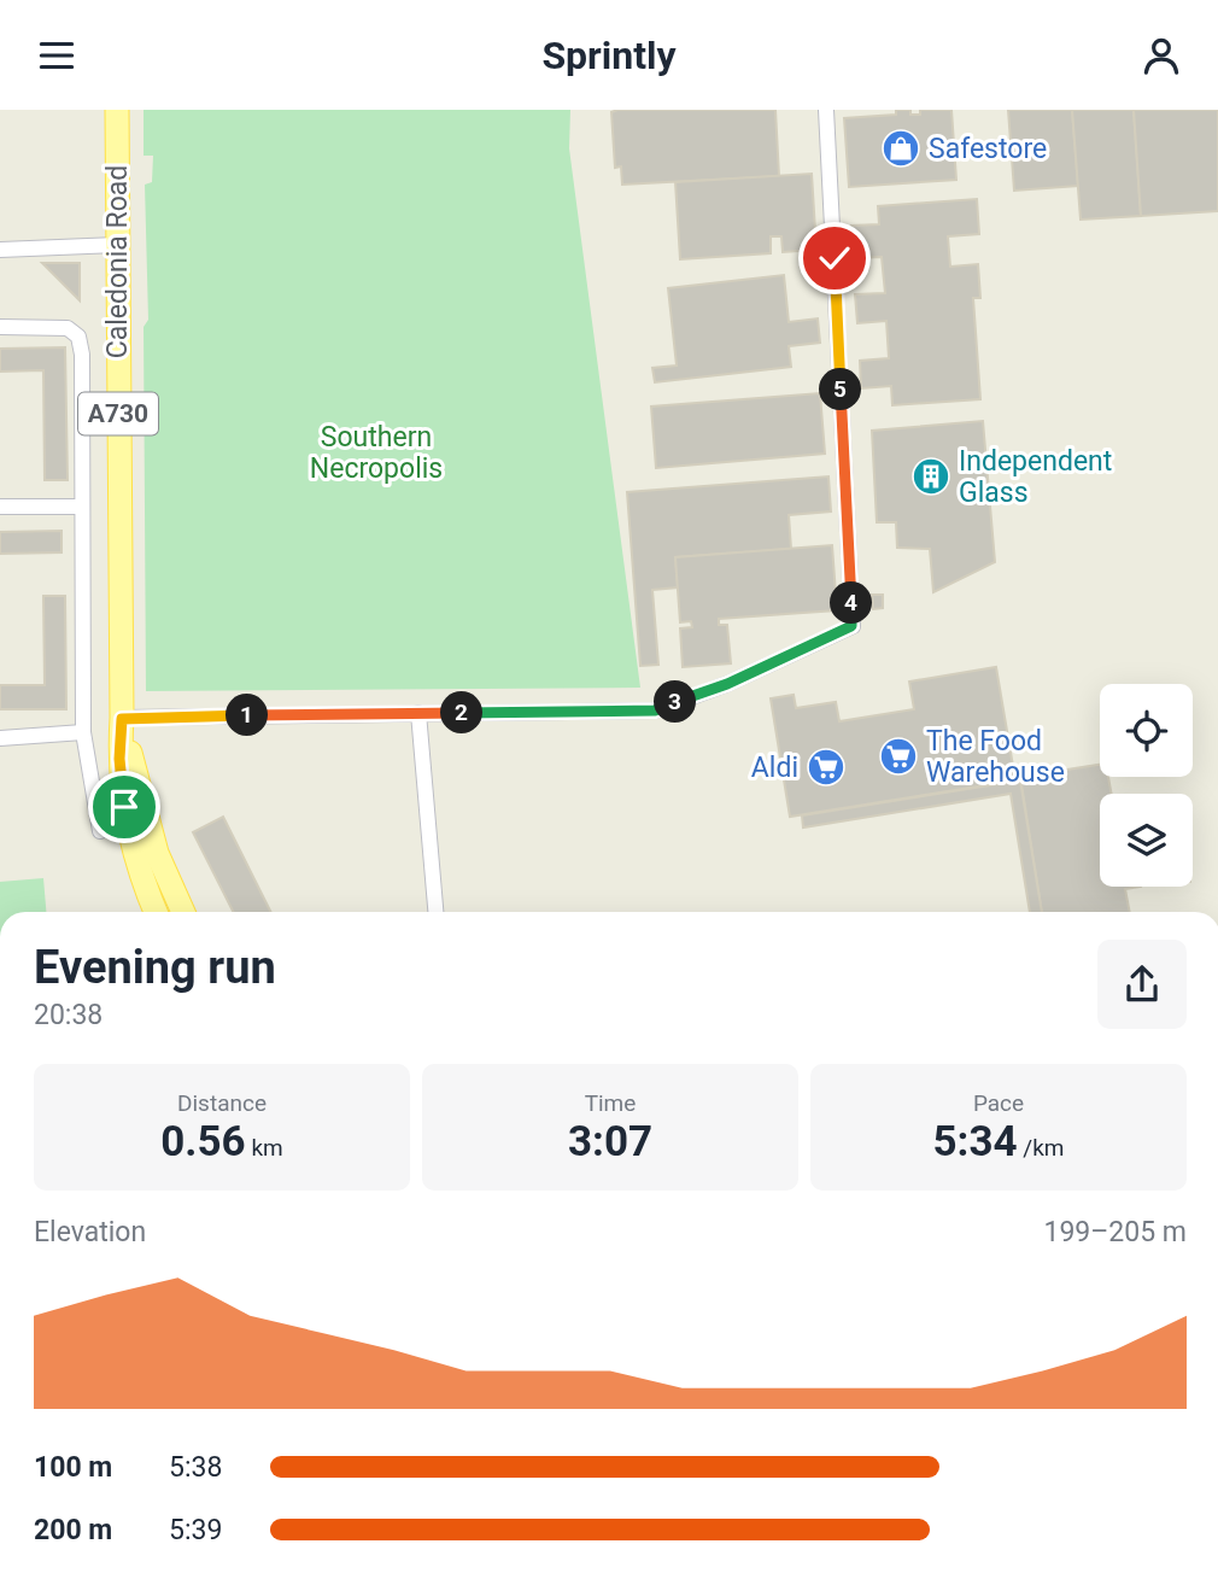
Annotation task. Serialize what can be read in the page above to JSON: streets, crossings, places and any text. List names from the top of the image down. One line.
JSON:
{"streets":{"main road":["Caledonia Road","A730"]},"parks":["Southern Necropolis"],"places":{"shop":["Safestore"],"building":["Independent Glass"],"supermarket":["The Food Warehouse","Aldi"]},"page":{"header":"Sprintly","pins":["5","4","3","2","1"],"heading":["Evening run","20:38"],"stats":[["Distance","0.56 km"],["Time","3:07"],["Pace","5:34 /km"]],"chart":["Elevation","199–205 m"],"list":[{"name":"100 m","note":"5:38"},{"name":"200 m","note":"5:39"}]}}
